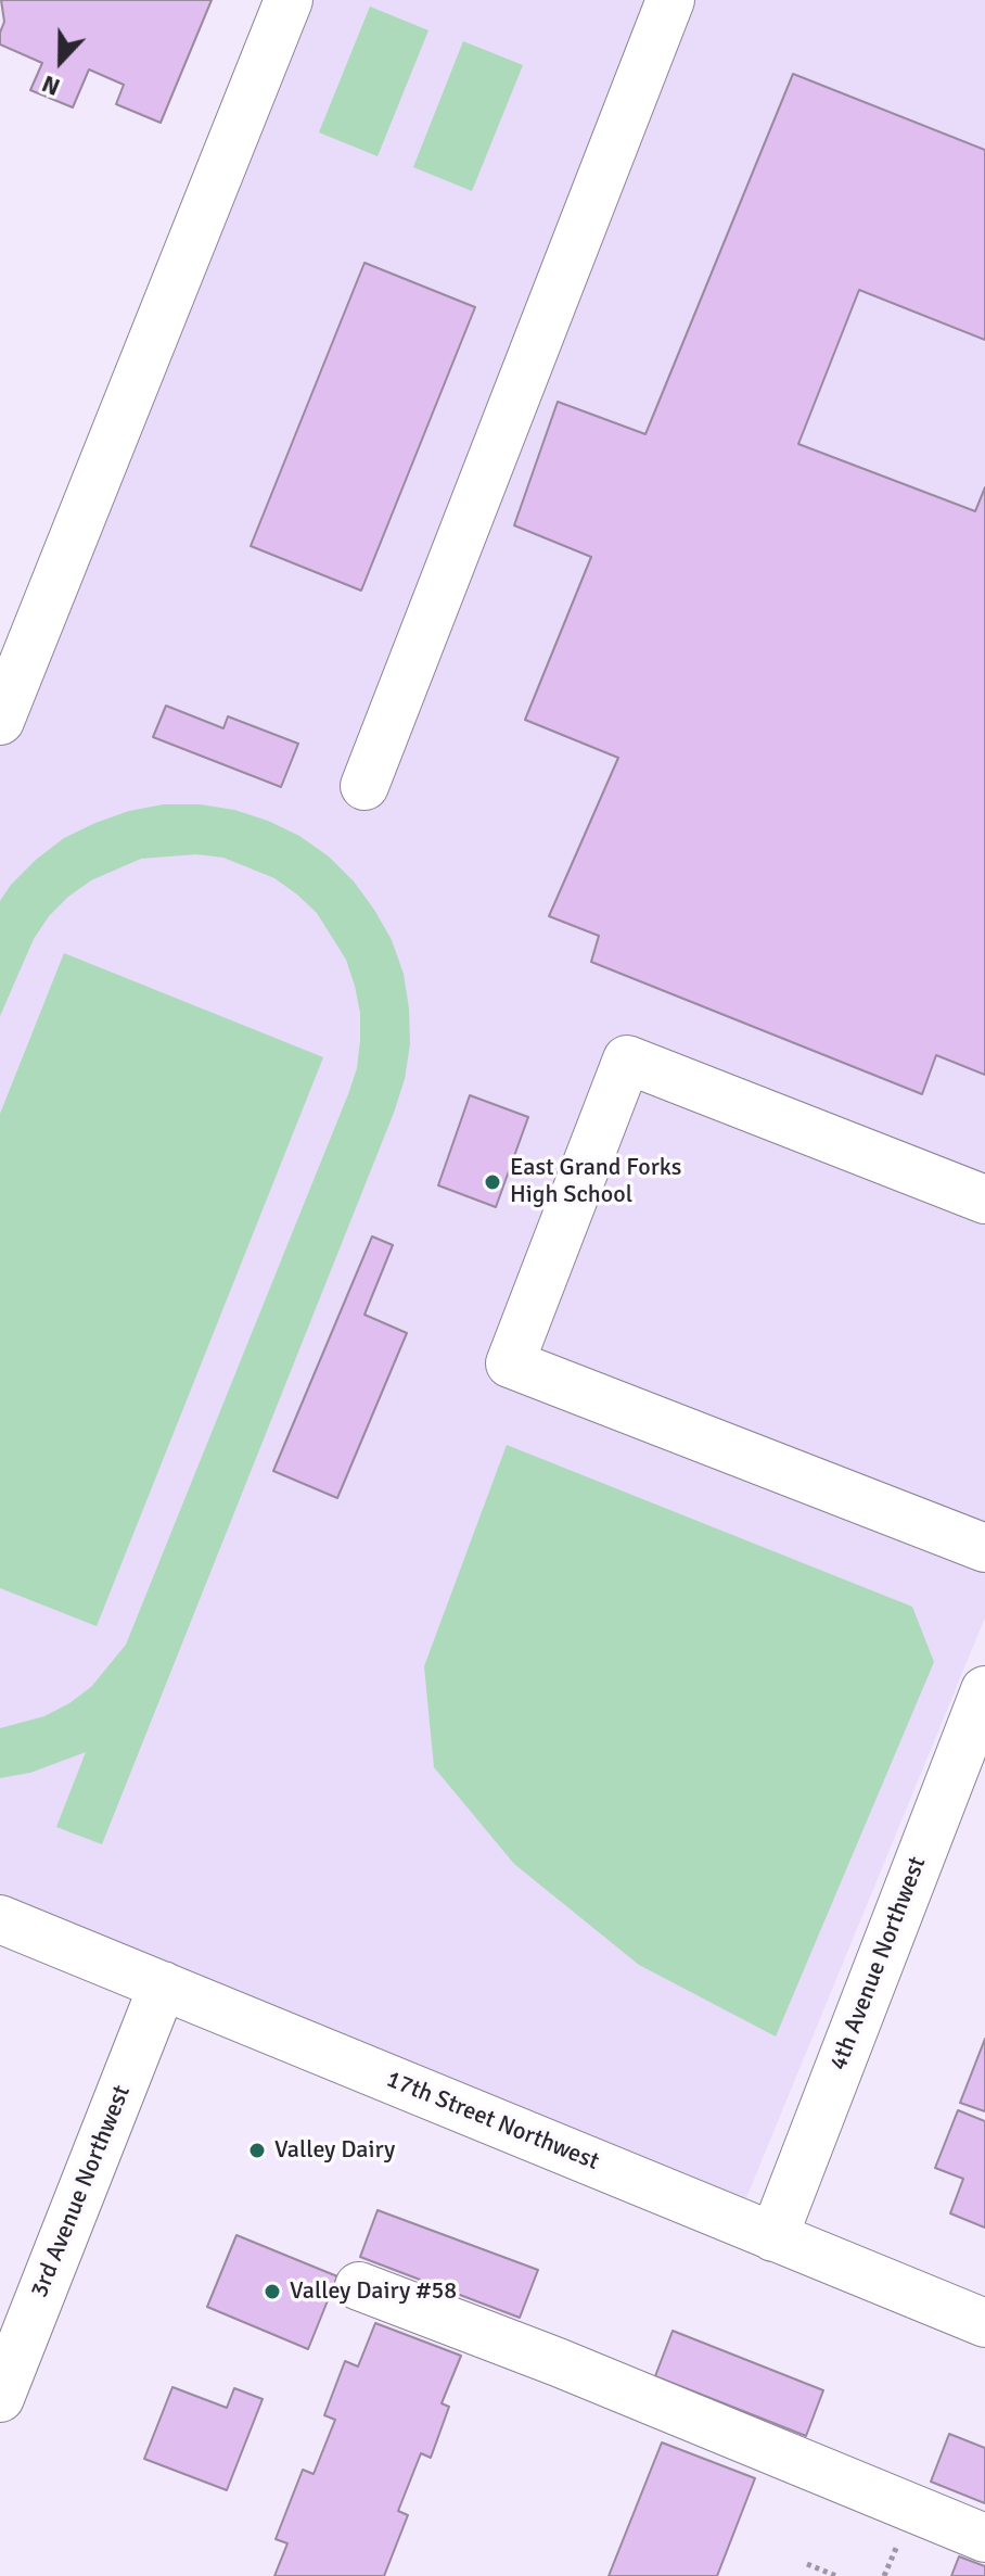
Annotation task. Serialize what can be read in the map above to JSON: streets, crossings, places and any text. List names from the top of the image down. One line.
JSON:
{"streets":{"street":["4th Avenue Northwest","17th Street Northwest","3rd Avenue Northwest"]},"crossings":[["4th Avenue Northwest","17th Street Northwest"],["17th Street Northwest","3rd Avenue Northwest"]],"places":["East Grand Forks High School","Valley Dairy","Valley Dairy #58"],"north":"bottom"}
